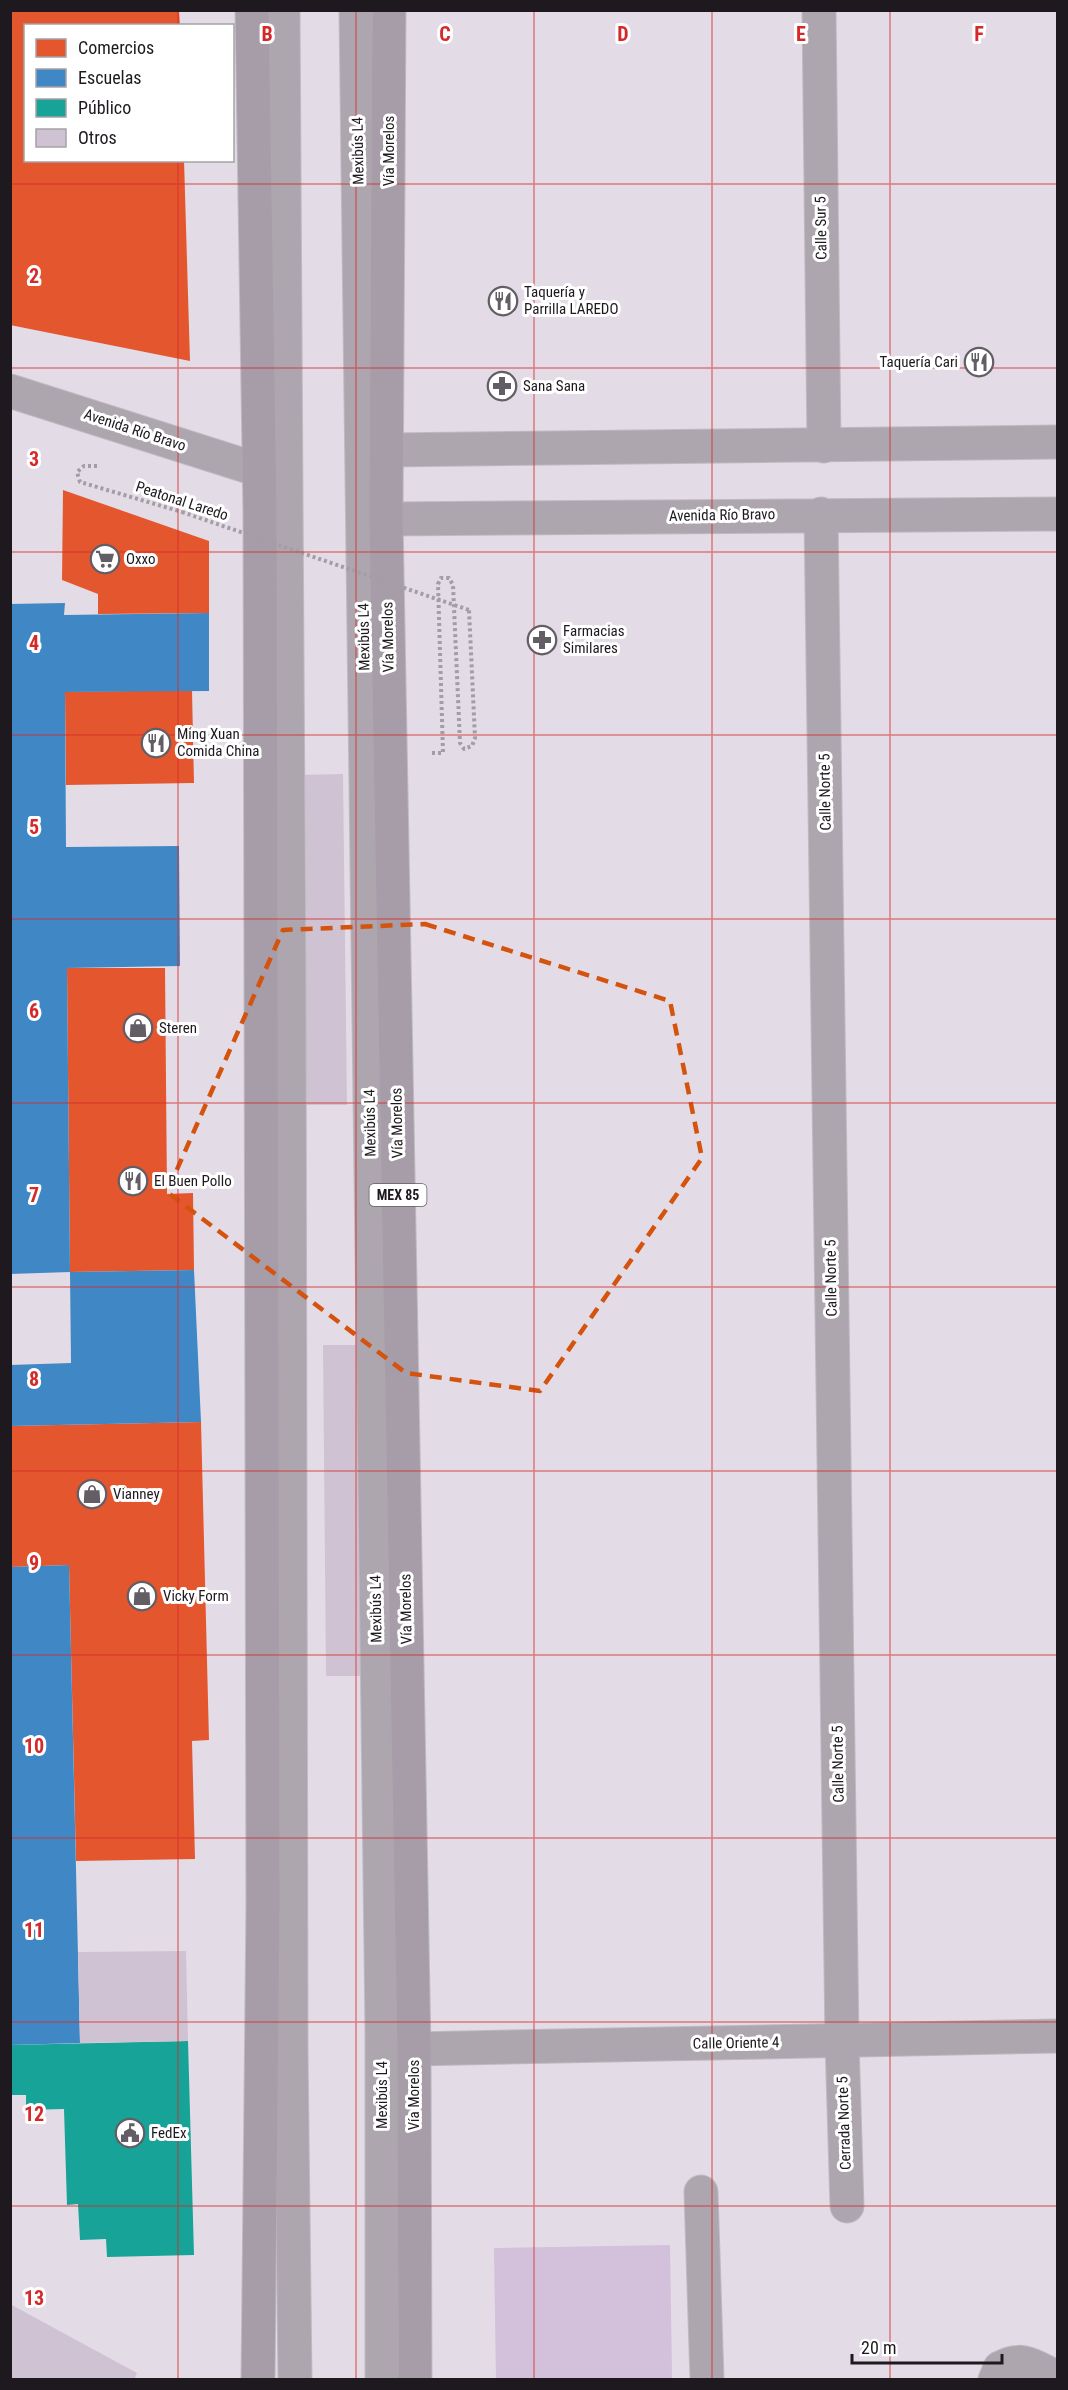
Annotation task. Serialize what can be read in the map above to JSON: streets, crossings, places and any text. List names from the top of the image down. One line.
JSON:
{"streets":{"main road":["Vía Morelos","MEX 85"],"street":["Mexibús L4","Calle Sur 5","Avenida Río Bravo","Calle Norte 5","Calle Oriente 4","Cerrada Norte 5"],"path":["Peatonal Laredo"]},"crossings":[["Vía Morelos","Avenida Río Bravo"],["Vía Morelos","Peatonal Laredo"],["Vía Morelos","Calle Oriente 4"],["Avenida Río Bravo","Calle Norte 5"],["Calle Norte 5","Calle Oriente 4"],["Calle Norte 5","Cerrada Norte 5"],["Calle Oriente 4","Cerrada Norte 5"]],"places":{"restaurant":["Taquería y Parrilla LAREDO","Taquería Cari","Ming Xuan Comida China","El Buen Pollo"],"pharmacy":["Sana Sana","Farmacias Similares"],"supermarket":["Oxxo"],"shop":["Steren","Vianney","Vicky Form"],"public building":["FedEx"]},"legend":["Comercios","Escuelas","Público","Otros"],"scale_bar":"20 m","grid":{"columns":["B","C","D","E","F"],"rows":["2","3","4","5","6","7","8","9","10","11","12","13"]}}
